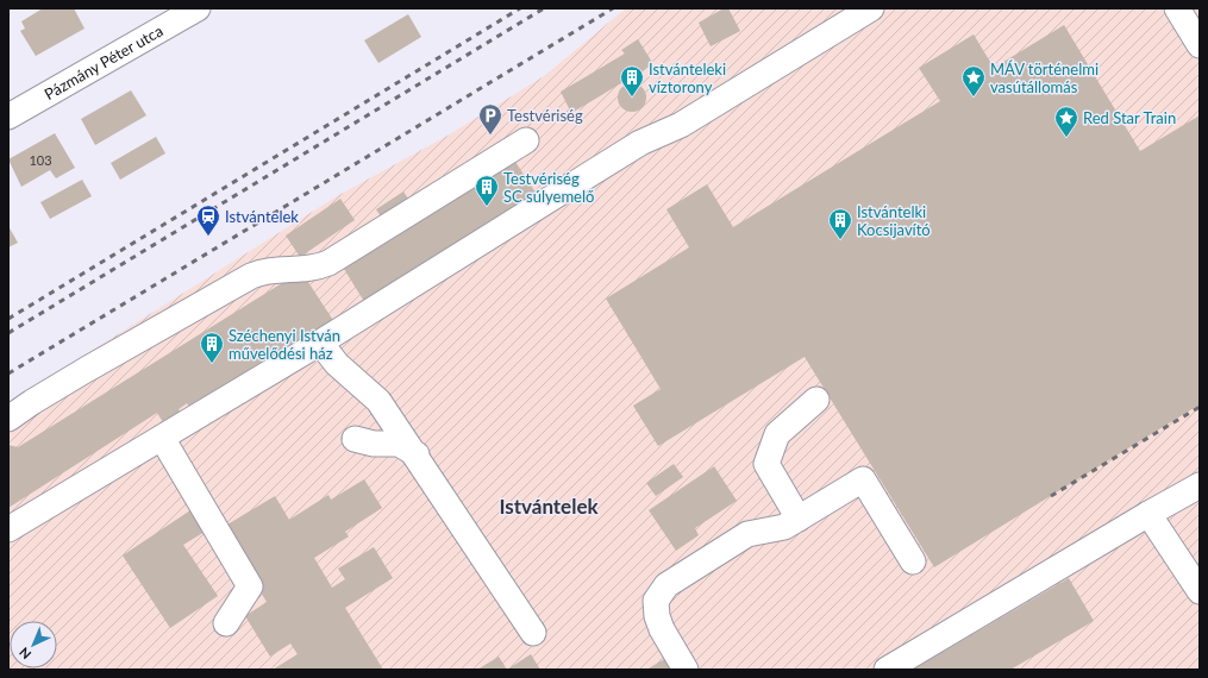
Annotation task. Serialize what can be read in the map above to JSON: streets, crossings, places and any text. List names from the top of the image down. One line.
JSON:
{"streets":{"street":["Pázmány Péter utca"]},"districts":["Istvántelek"],"places":{"building":["Istvánteleki víztorony","Testvériség SC súlyemelő","Istvántelki Kocsijavító","Széchenyi István művelődési ház"],"place":["MÁV történelmi vasútállomás","Red Star Train"],"parking":["Testvériség"],"station":["Istvántelek"]},"house_numbers":["103"],"north":"bottom left"}
